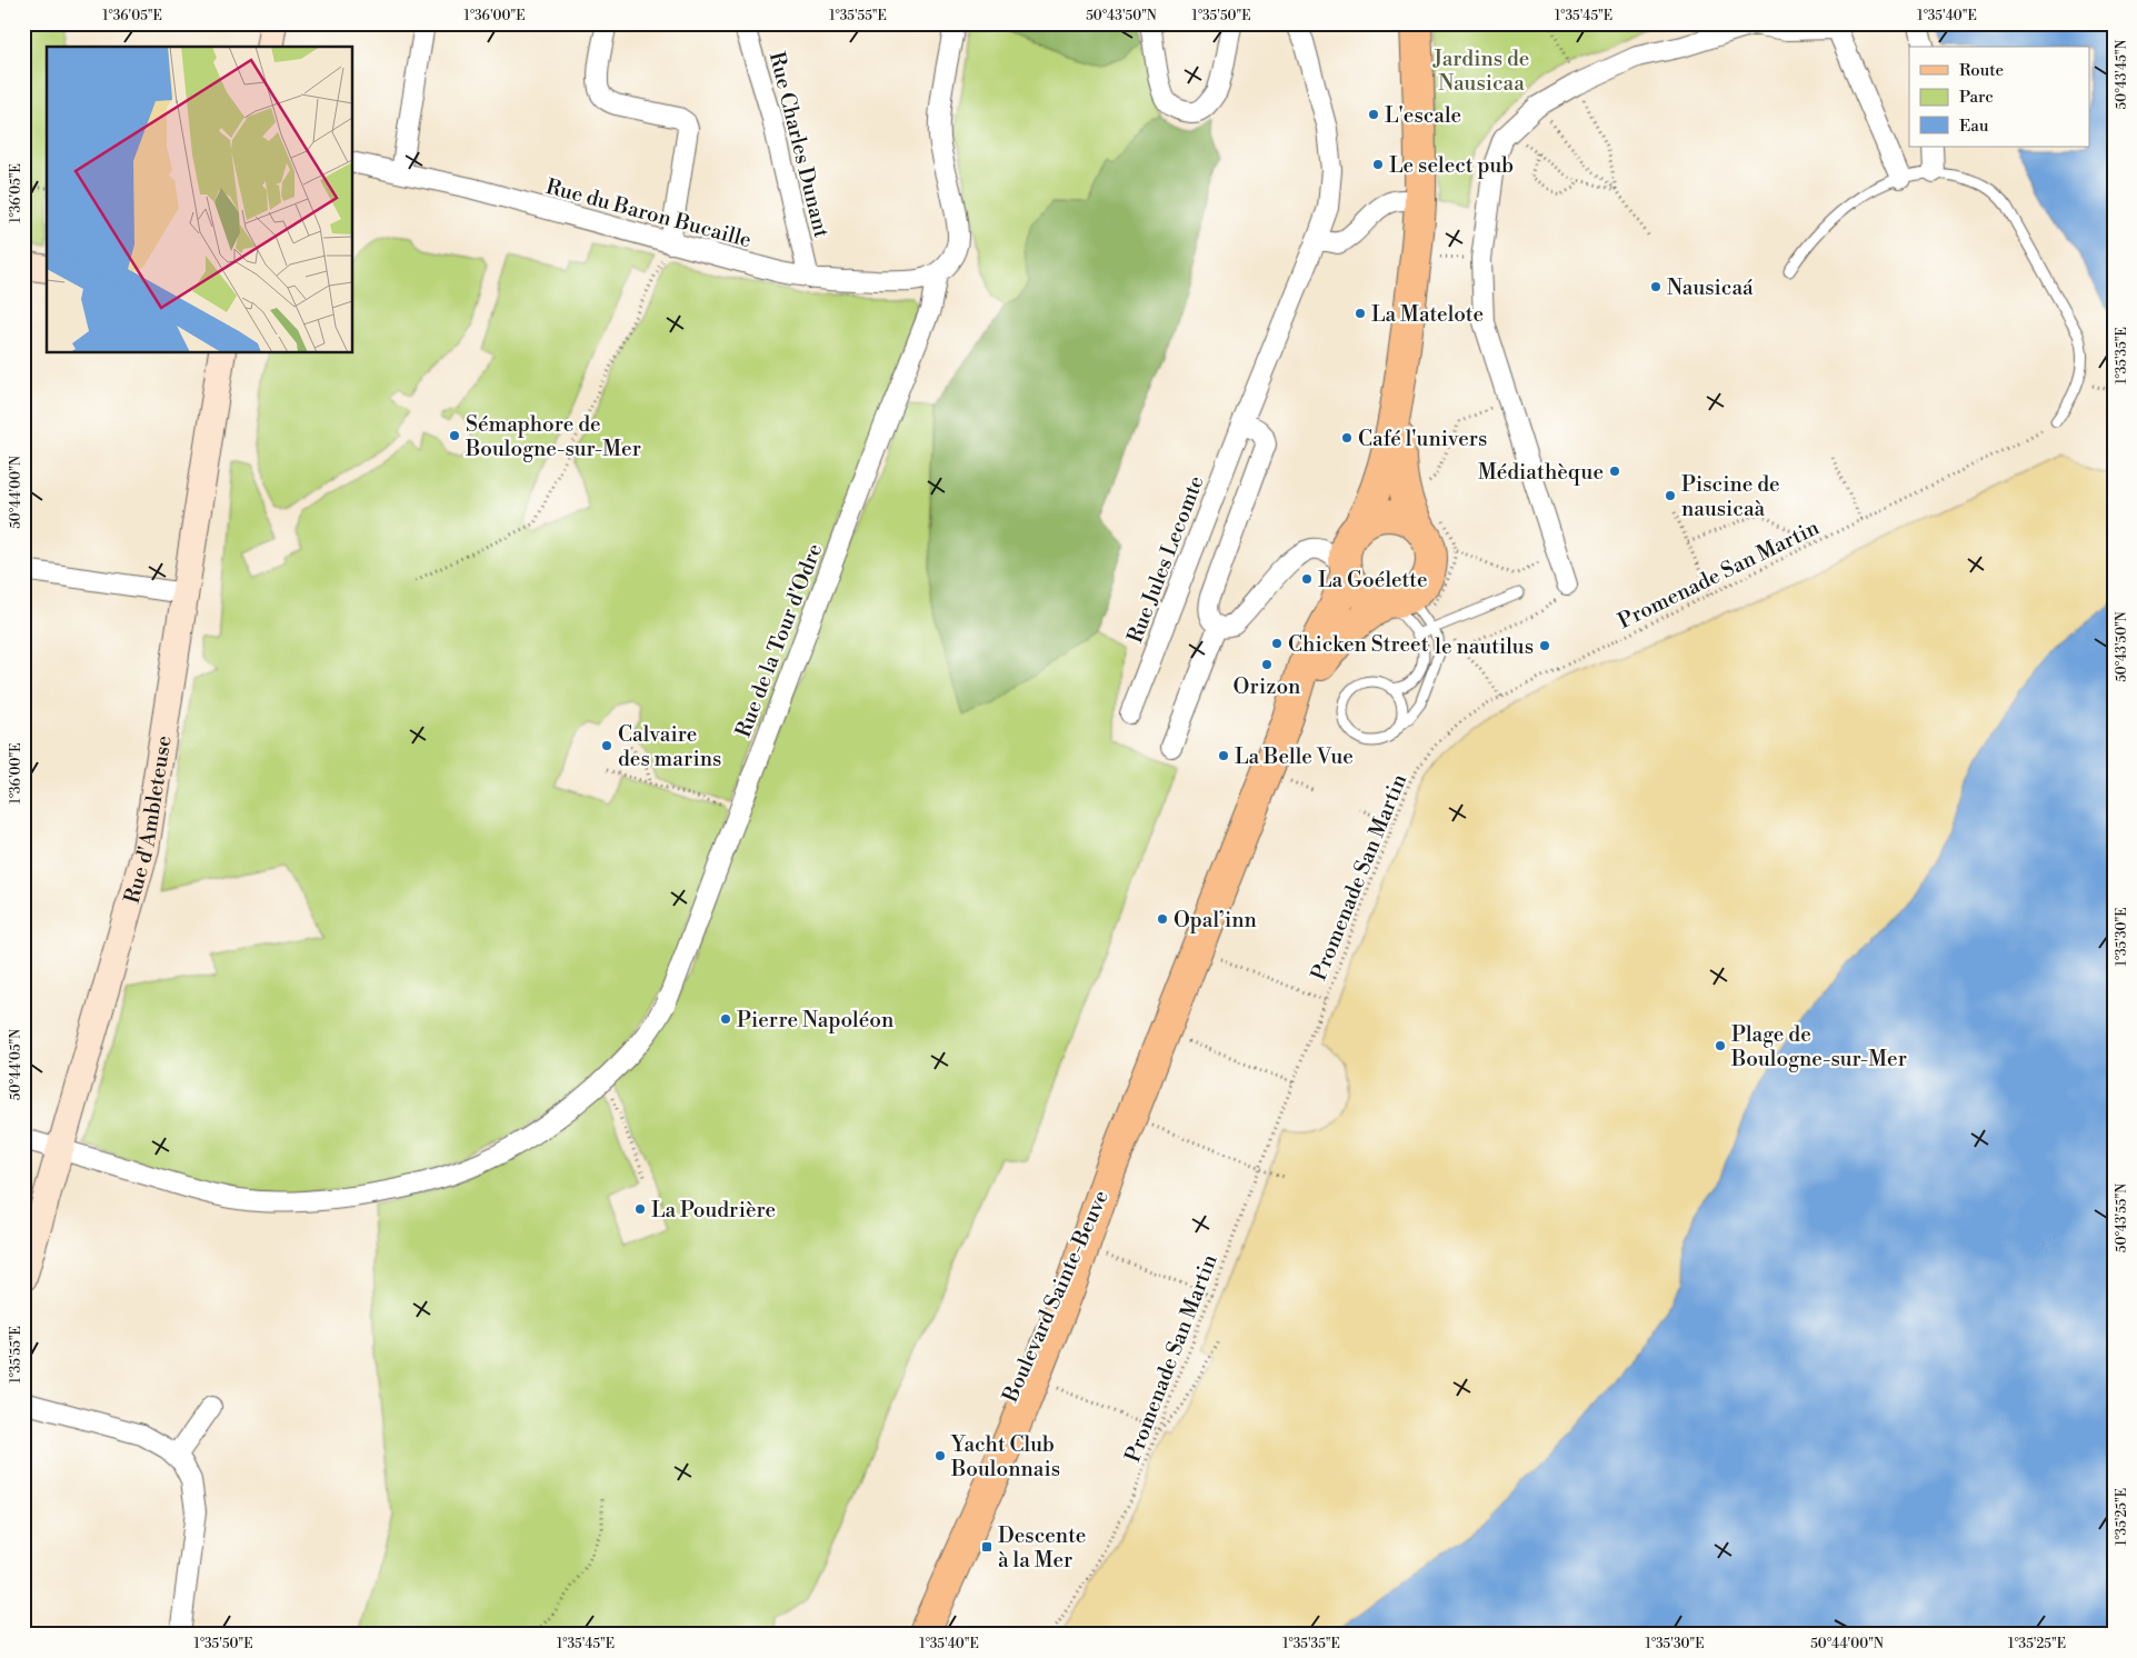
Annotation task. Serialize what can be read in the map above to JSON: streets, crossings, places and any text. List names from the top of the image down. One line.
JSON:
{"streets":{"main road":["Boulevard Sainte-Beuve"],"street":["Rue Charles Dunant","Rue du Baron Bucaille","Rue Jules Lecomte","Rue de la Tour d'Odre","Rue d'Ambleteuse"],"path":["Promenade San Martin"]},"crossings":[["Rue Charles Dunant","Rue du Baron Bucaille"],["Rue du Baron Bucaille","Rue de la Tour d'Odre"],["Rue de la Tour d'Odre","Rue d'Ambleteuse"]],"parks":["Jardins de Nausicaa"],"places":{"other":["L'escale","Le select pub","Nausicaá","La Matelote","Sémaphore de Boulogne-sur-Mer","Café l'univers","Médiathèque","Piscine de nausicaà","La Goélette","Chicken Street","le nautilus","Orizon","Calvaire des marins","La Belle Vue","Opal’inn","Pierre Napoléon","Plage de Boulogne-sur-Mer","La Poudrière","Yacht Club Boulonnais"],"transit":["Descente à la Mer"]},"legend":["Route","Parc","Eau"],"coordinates":["1°36'05\"E","1°36'00\"E","1°35'55\"E","50°43'50\"N","1°35'50\"E","1°35'45\"E","1°35'40\"E","50°43'45\"N","1°35'35\"E","50°44'00\"N","1°35'30\"E","50°44'05\"N","50°43'55\"N","1°35'25\"E"]}
